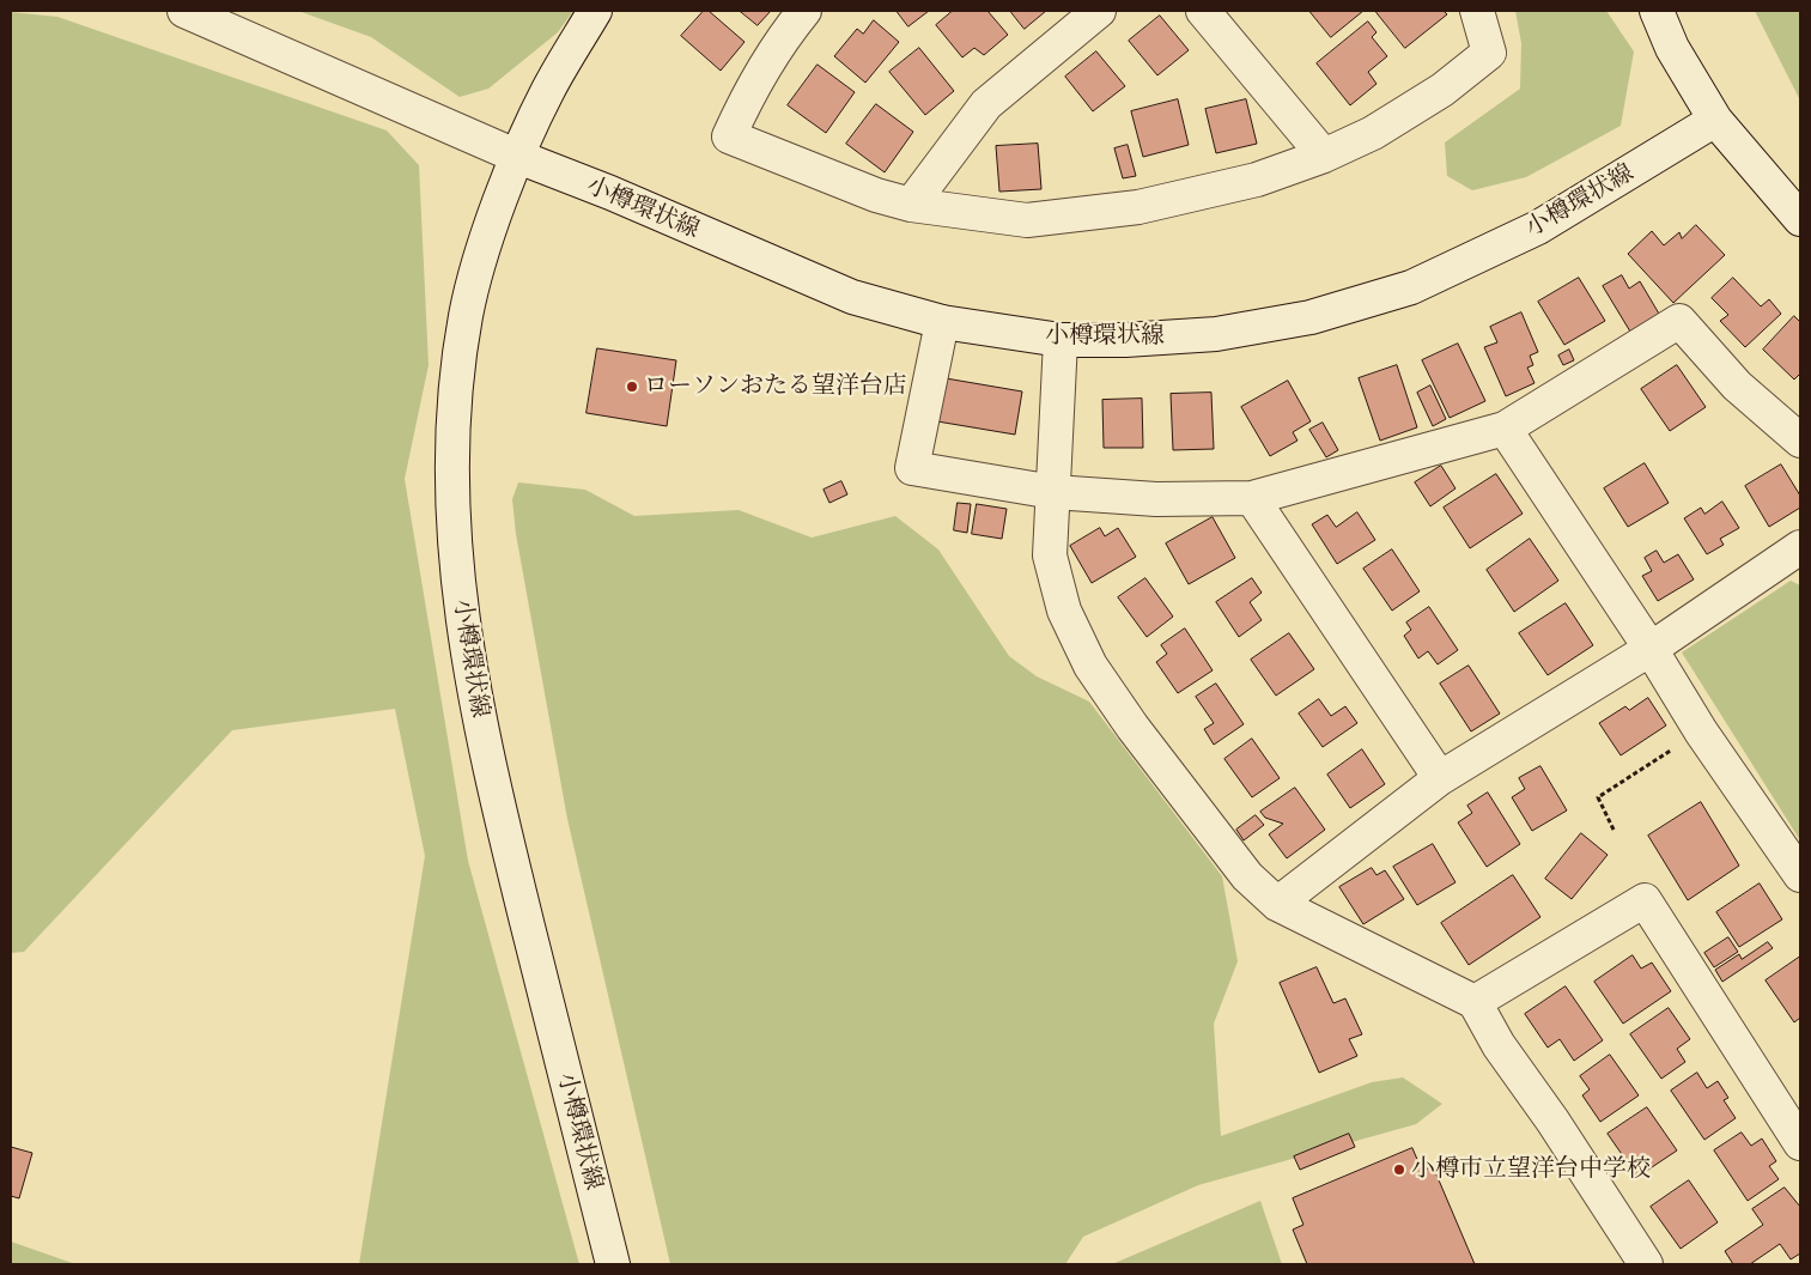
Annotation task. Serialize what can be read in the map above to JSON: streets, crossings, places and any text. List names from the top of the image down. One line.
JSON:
{"streets":{"street":["小樽環状線"]},"places":["ローソンおたる望洋台店","小樽市立望洋台中学校"]}
